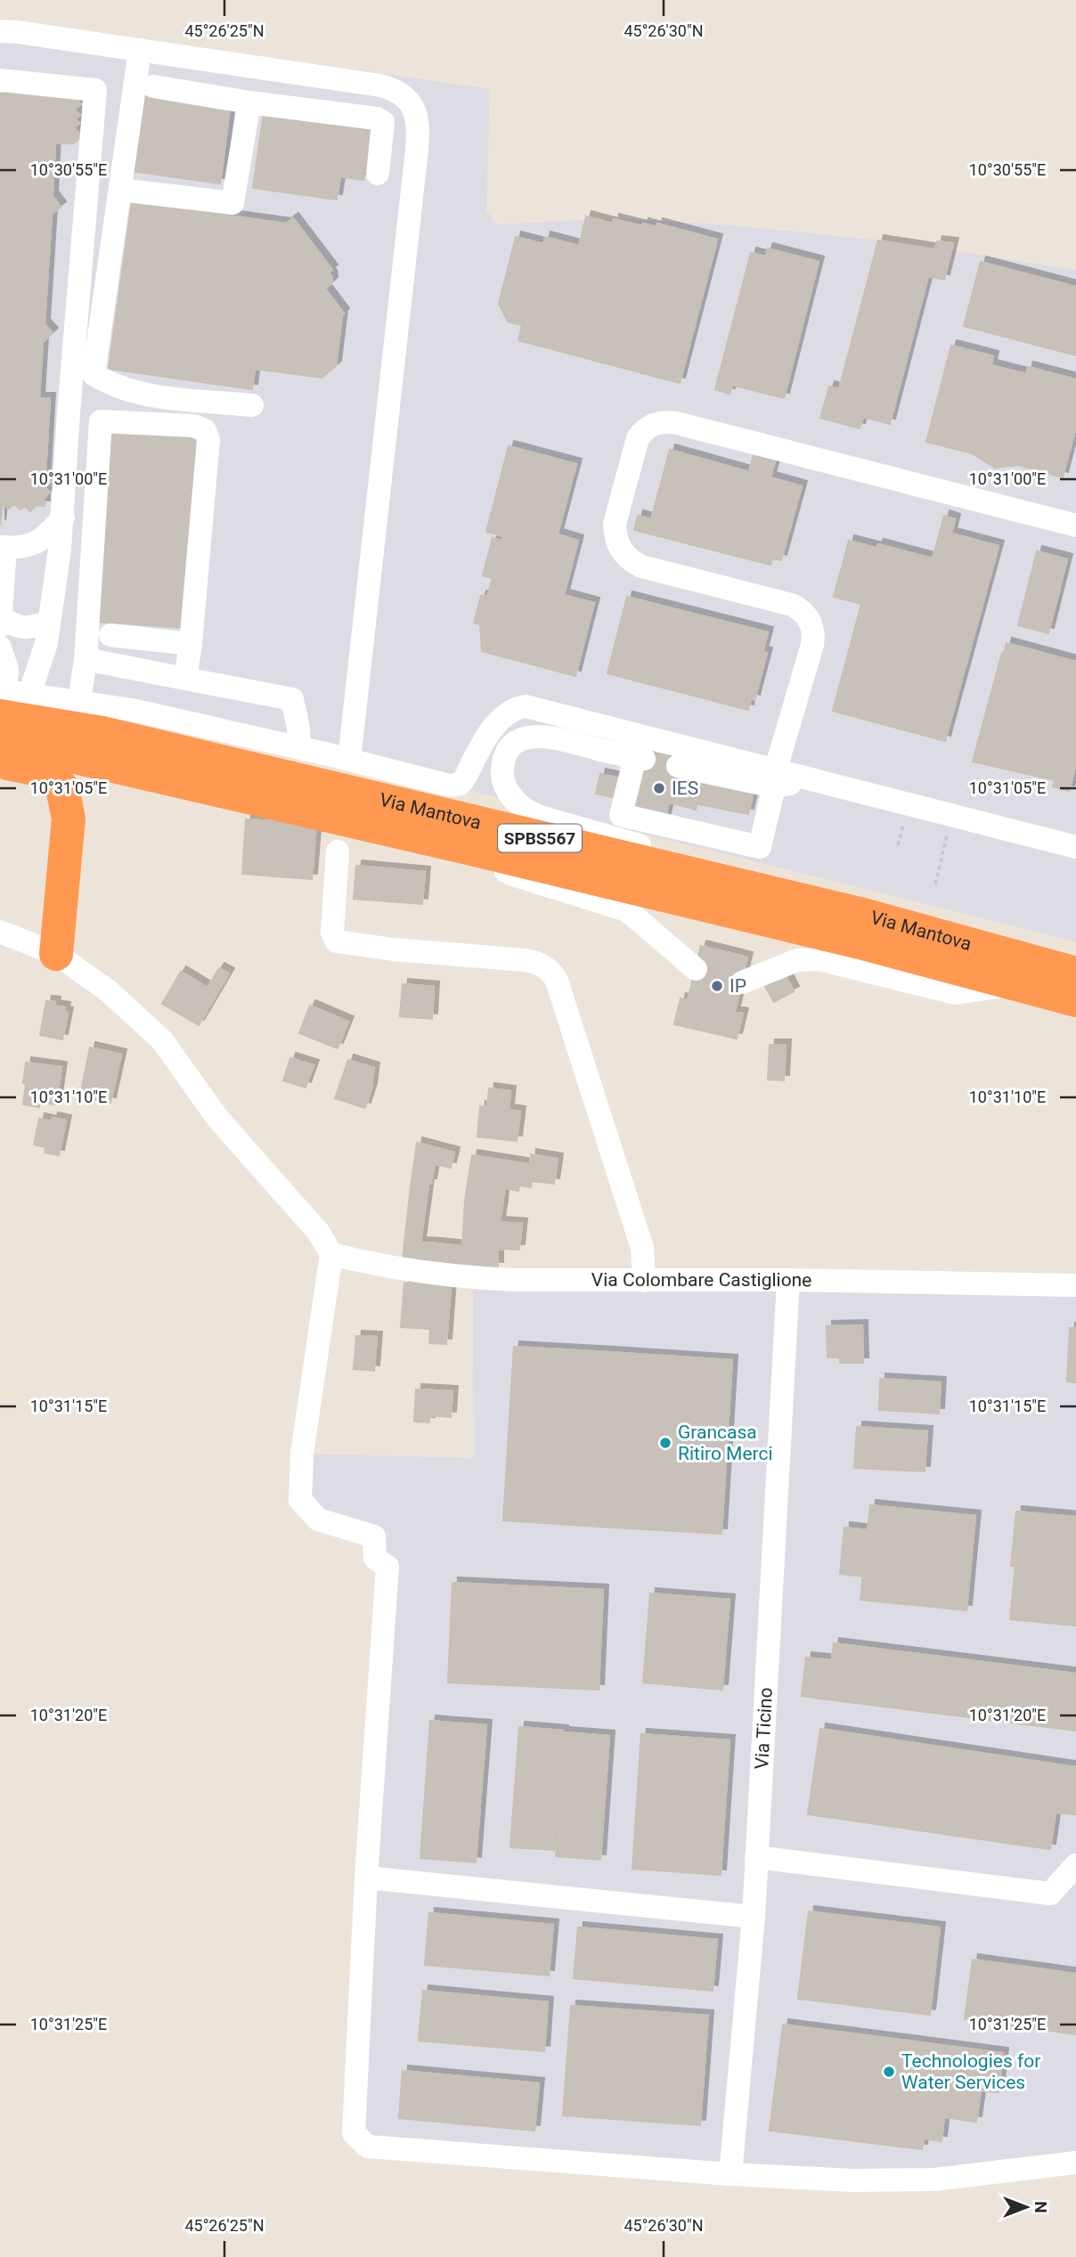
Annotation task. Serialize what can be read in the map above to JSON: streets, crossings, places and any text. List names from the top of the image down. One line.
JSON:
{"streets":{"highway":["Via Mantova","SPBS567"],"street":["Via Colombare Castiglione","Via Ticino"]},"crossings":[["Via Colombare Castiglione","Via Ticino"]],"places":["IES","IP","Grancasa Ritiro Merci","Technologies for Water Services"],"north":"right","coordinates":["45°26'25\"N","45°26'30\"N","10°30'55\"E","10°31'00\"E","10°31'05\"E","10°31'10\"E","10°31'15\"E","10°31'20\"E","10°31'25\"E"]}
